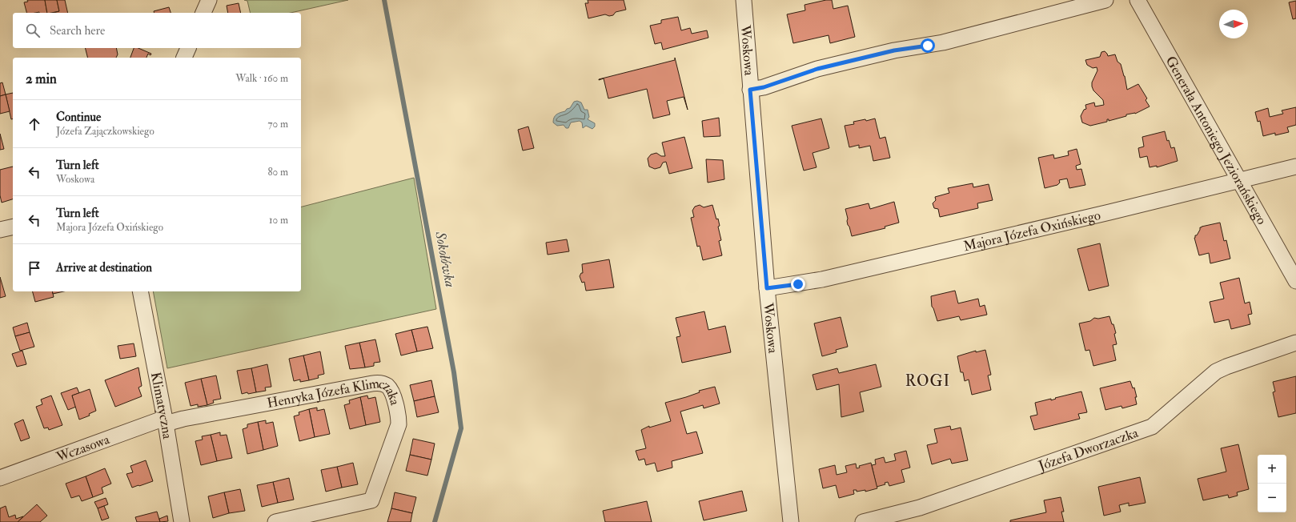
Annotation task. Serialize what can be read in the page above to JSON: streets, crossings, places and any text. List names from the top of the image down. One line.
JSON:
{"streets":{"street":["Woskowa","Generała Antoniego Jeziorańskiego","Majora Józefa Oxińskiego","Klimatyczna","Henryka Józefa Klimczaka","Wczasowa","Józefa Dworzaczka"]},"crossings":[["Woskowa","Majora Józefa Oxińskiego"],["Generała Antoniego Jeziorańskiego","Majora Józefa Oxińskiego"],["Klimatyczna","Henryka Józefa Klimczaka"],["Klimatyczna","Wczasowa"],["Henryka Józefa Klimczaka","Wczasowa"]],"districts":["ROGI"],"water":["Sokołówka"],"north":"right","page":{"search":"Search here","heading":["2 min","Walk · 160 m"],"list":[["Continue","Józefa Zajączkowskiego","70 m"],["Turn left","Woskowa","80 m"],["Turn left","Majora Józefa Oxińskiego","10 m"],"Arrive at destination"],"map_buttons":["+","−"]}}
